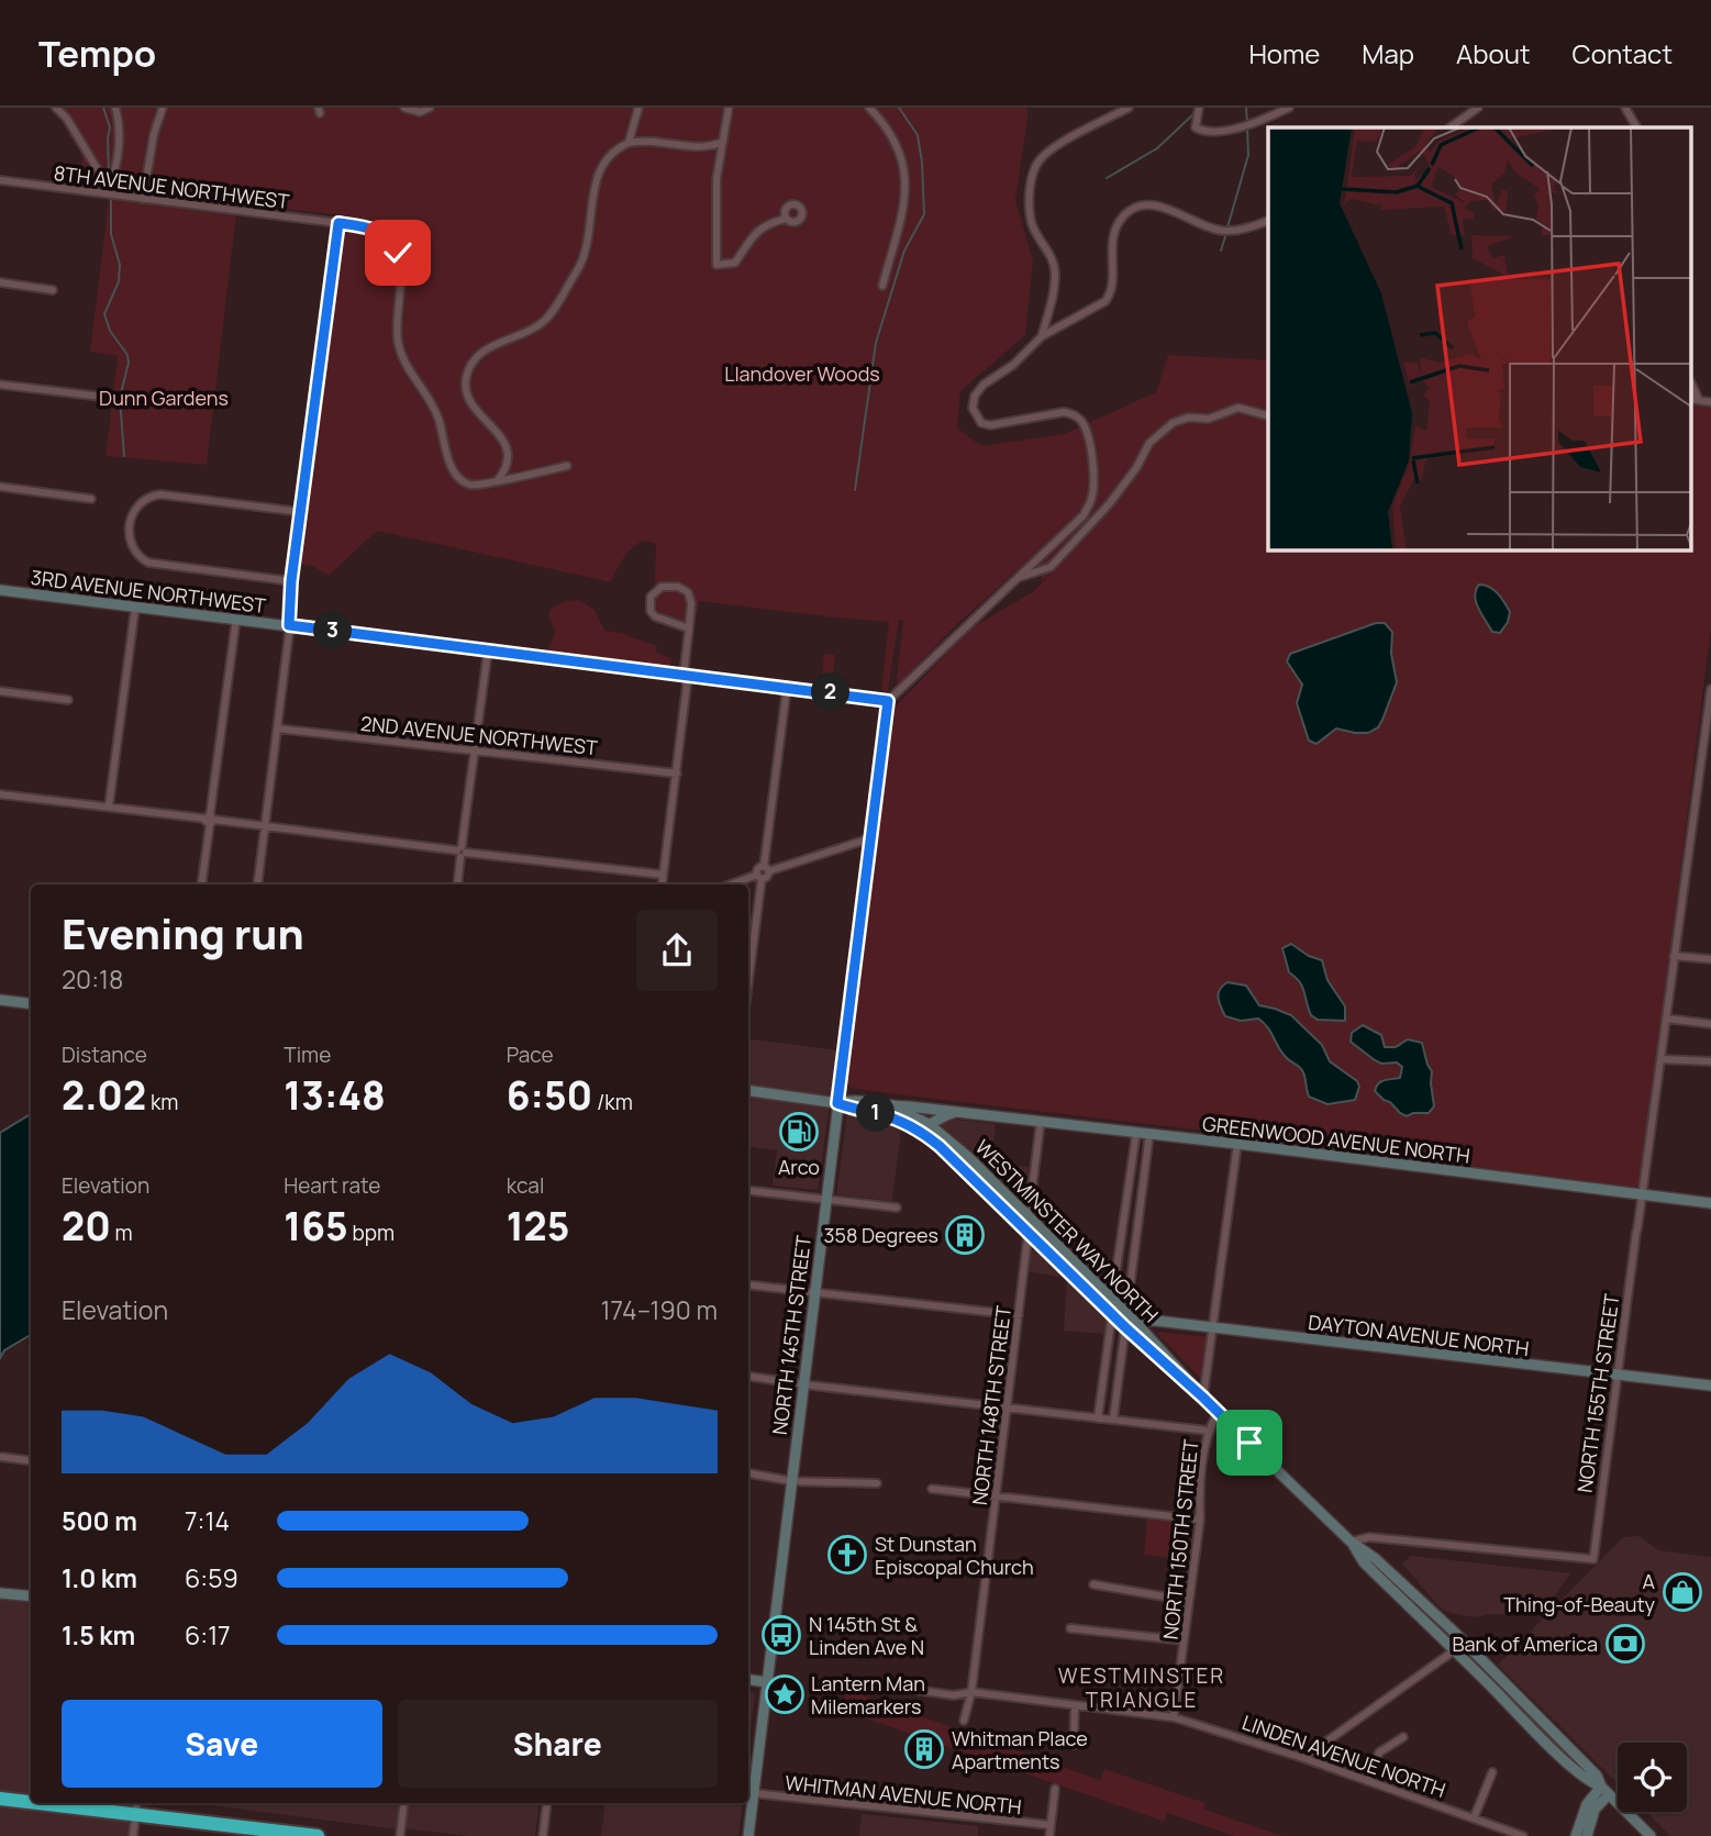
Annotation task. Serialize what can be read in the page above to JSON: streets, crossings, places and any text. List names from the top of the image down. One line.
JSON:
{"streets":{"street":["8TH AVENUE NORTHWEST","3RD AVENUE NORTHWEST","2ND AVENUE NORTHWEST","GREENWOOD AVENUE NORTH","WESTMINSTER WAY NORTH","NORTH 145TH STREET","DAYTON AVENUE NORTH","NORTH 155TH STREET","NORTH 148TH STREET","NORTH 150TH STREET","LINDEN AVENUE NORTH","WHITMAN AVENUE NORTH"]},"crossings":[["3RD AVENUE NORTHWEST","NORTH 145TH STREET"],["GREENWOOD AVENUE NORTH","WESTMINSTER WAY NORTH"],["GREENWOOD AVENUE NORTH","NORTH 145TH STREET"],["GREENWOOD AVENUE NORTH","NORTH 155TH STREET"],["WESTMINSTER WAY NORTH","DAYTON AVENUE NORTH"],["WESTMINSTER WAY NORTH","NORTH 155TH STREET"],["WESTMINSTER WAY NORTH","NORTH 148TH STREET"],["WESTMINSTER WAY NORTH","NORTH 150TH STREET"],["NORTH 145TH STREET","WHITMAN AVENUE NORTH"],["DAYTON AVENUE NORTH","NORTH 155TH STREET"],["NORTH 148TH STREET","LINDEN AVENUE NORTH"],["NORTH 150TH STREET","LINDEN AVENUE NORTH"]],"districts":["WESTMINSTER TRIANGLE"],"parks":["Llandover Woods","Dunn Gardens"],"places":{"fuel station":["Arco"],"building":["358 Degrees","Whitman Place Apartments"],"church":["St Dunstan Episcopal Church"],"shop":["A Thing-of-Beauty"],"bus stop":["N 145th St & Linden Ave N"],"bank":["Bank of America"],"place":["Lantern Man Milemarkers"]},"page":{"header":"Tempo","nav":["Home","Map","About","Contact"],"pins":["3","2","1"],"heading":["Evening run","20:18"],"stats":[["Distance","2.02 km"],["Time","13:48"],["Pace","6:50 /km"],["Elevation","20 m"],["Heart rate","165 bpm"],["kcal","125"]],"chart":["Elevation","174–190 m"],"list":[{"name":"500 m","note":"7:14"},{"name":"1.0 km","note":"6:59"},{"name":"1.5 km","note":"6:17"}],"buttons":["Save","Share"]}}
